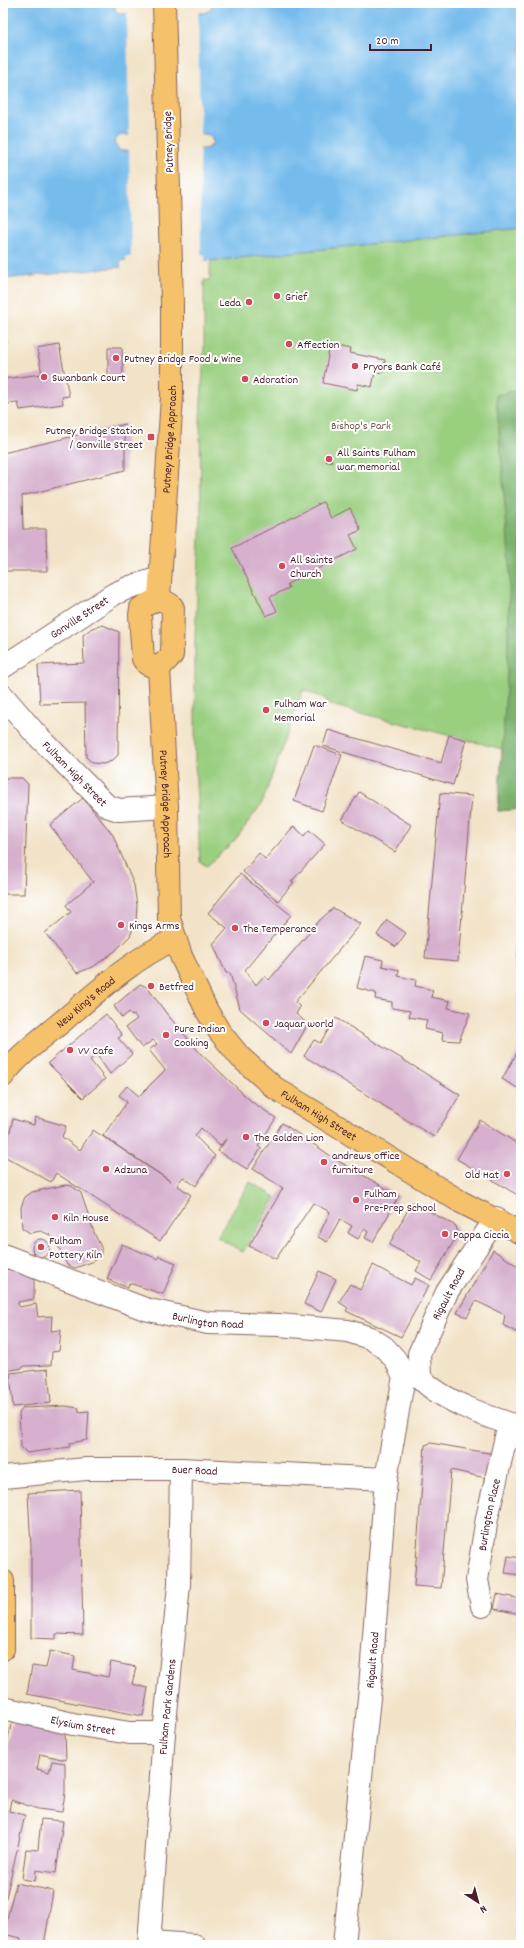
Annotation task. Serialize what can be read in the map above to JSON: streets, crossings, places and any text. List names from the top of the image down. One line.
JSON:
{"streets":{"main road":["Putney Bridge","Putney Bridge Approach","Fulham High Street","New King's Road"],"street":["Gonville Street","Rigault Road","Burlington Road","Buer Road","Burlington Place","Fulham Park Gardens","Elysium Street"]},"crossings":[["Putney Bridge","Putney Bridge Approach"],["Putney Bridge Approach","Gonville Street"],["Putney Bridge Approach","Fulham High Street"],["Putney Bridge Approach","New King's Road"],["Fulham High Street","New King's Road"],["Fulham High Street","Rigault Road"],["Rigault Road","Burlington Road"],["Rigault Road","Buer Road"],["Burlington Road","Burlington Place"],["Buer Road","Fulham Park Gardens"],["Fulham Park Gardens","Elysium Street"]],"parks":["Bishop's Park"],"places":{"other":["Grief","Leda","Affection","Putney Bridge Food & Wine","Pryors Bank Café","Swanbank Court","Adoration","All Saints Fulham war memorial","All Saints Church","Fulham War Memorial","Kings Arms","The Temperance","Betfred","Jaquar world","Pure Indian Cooking","VV Cafe","The Golden Lion","andrews office furniture","Adzuna","Old Hat","Fulham Pre-Prep School","Kiln House","Pappa Ciccia","Fulham Pottery Kiln"],"transit":["Putney Bridge Station / Gonville Street"]},"scale_bar":"20 m","north":"bottom right"}
